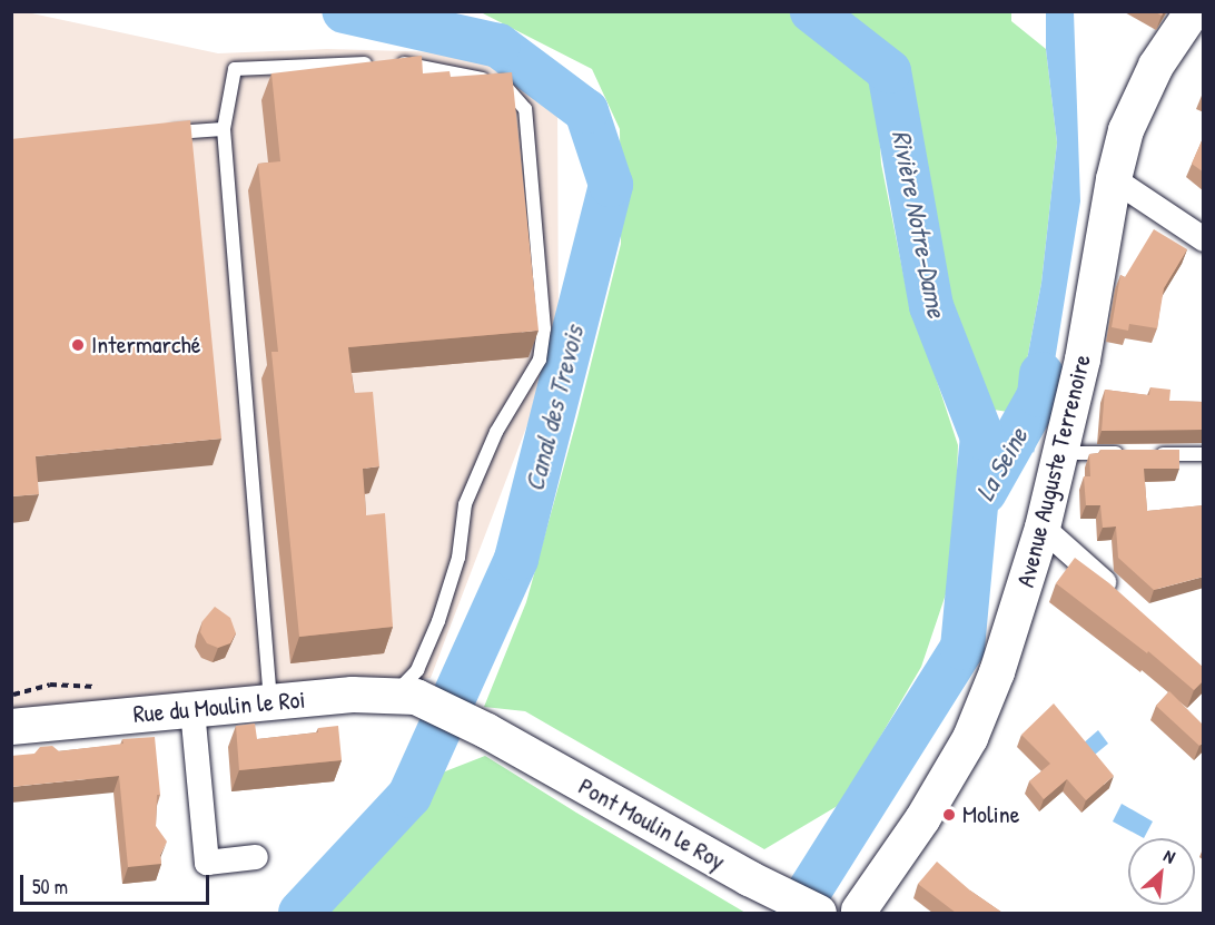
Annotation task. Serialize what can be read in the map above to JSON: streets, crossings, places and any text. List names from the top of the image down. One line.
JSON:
{"streets":{"street":["Avenue Auguste Terrenoire","Rue du Moulin le Roi","Pont Moulin le Roy"]},"crossings":[["Avenue Auguste Terrenoire","Pont Moulin le Roy"],["Rue du Moulin le Roi","Pont Moulin le Roy"]],"water":["Rivière Notre-Dame","Canal des Trevois","La Seine"],"places":["Intermarché","Moline"],"scale_bar":"50 m","north":"top right"}
